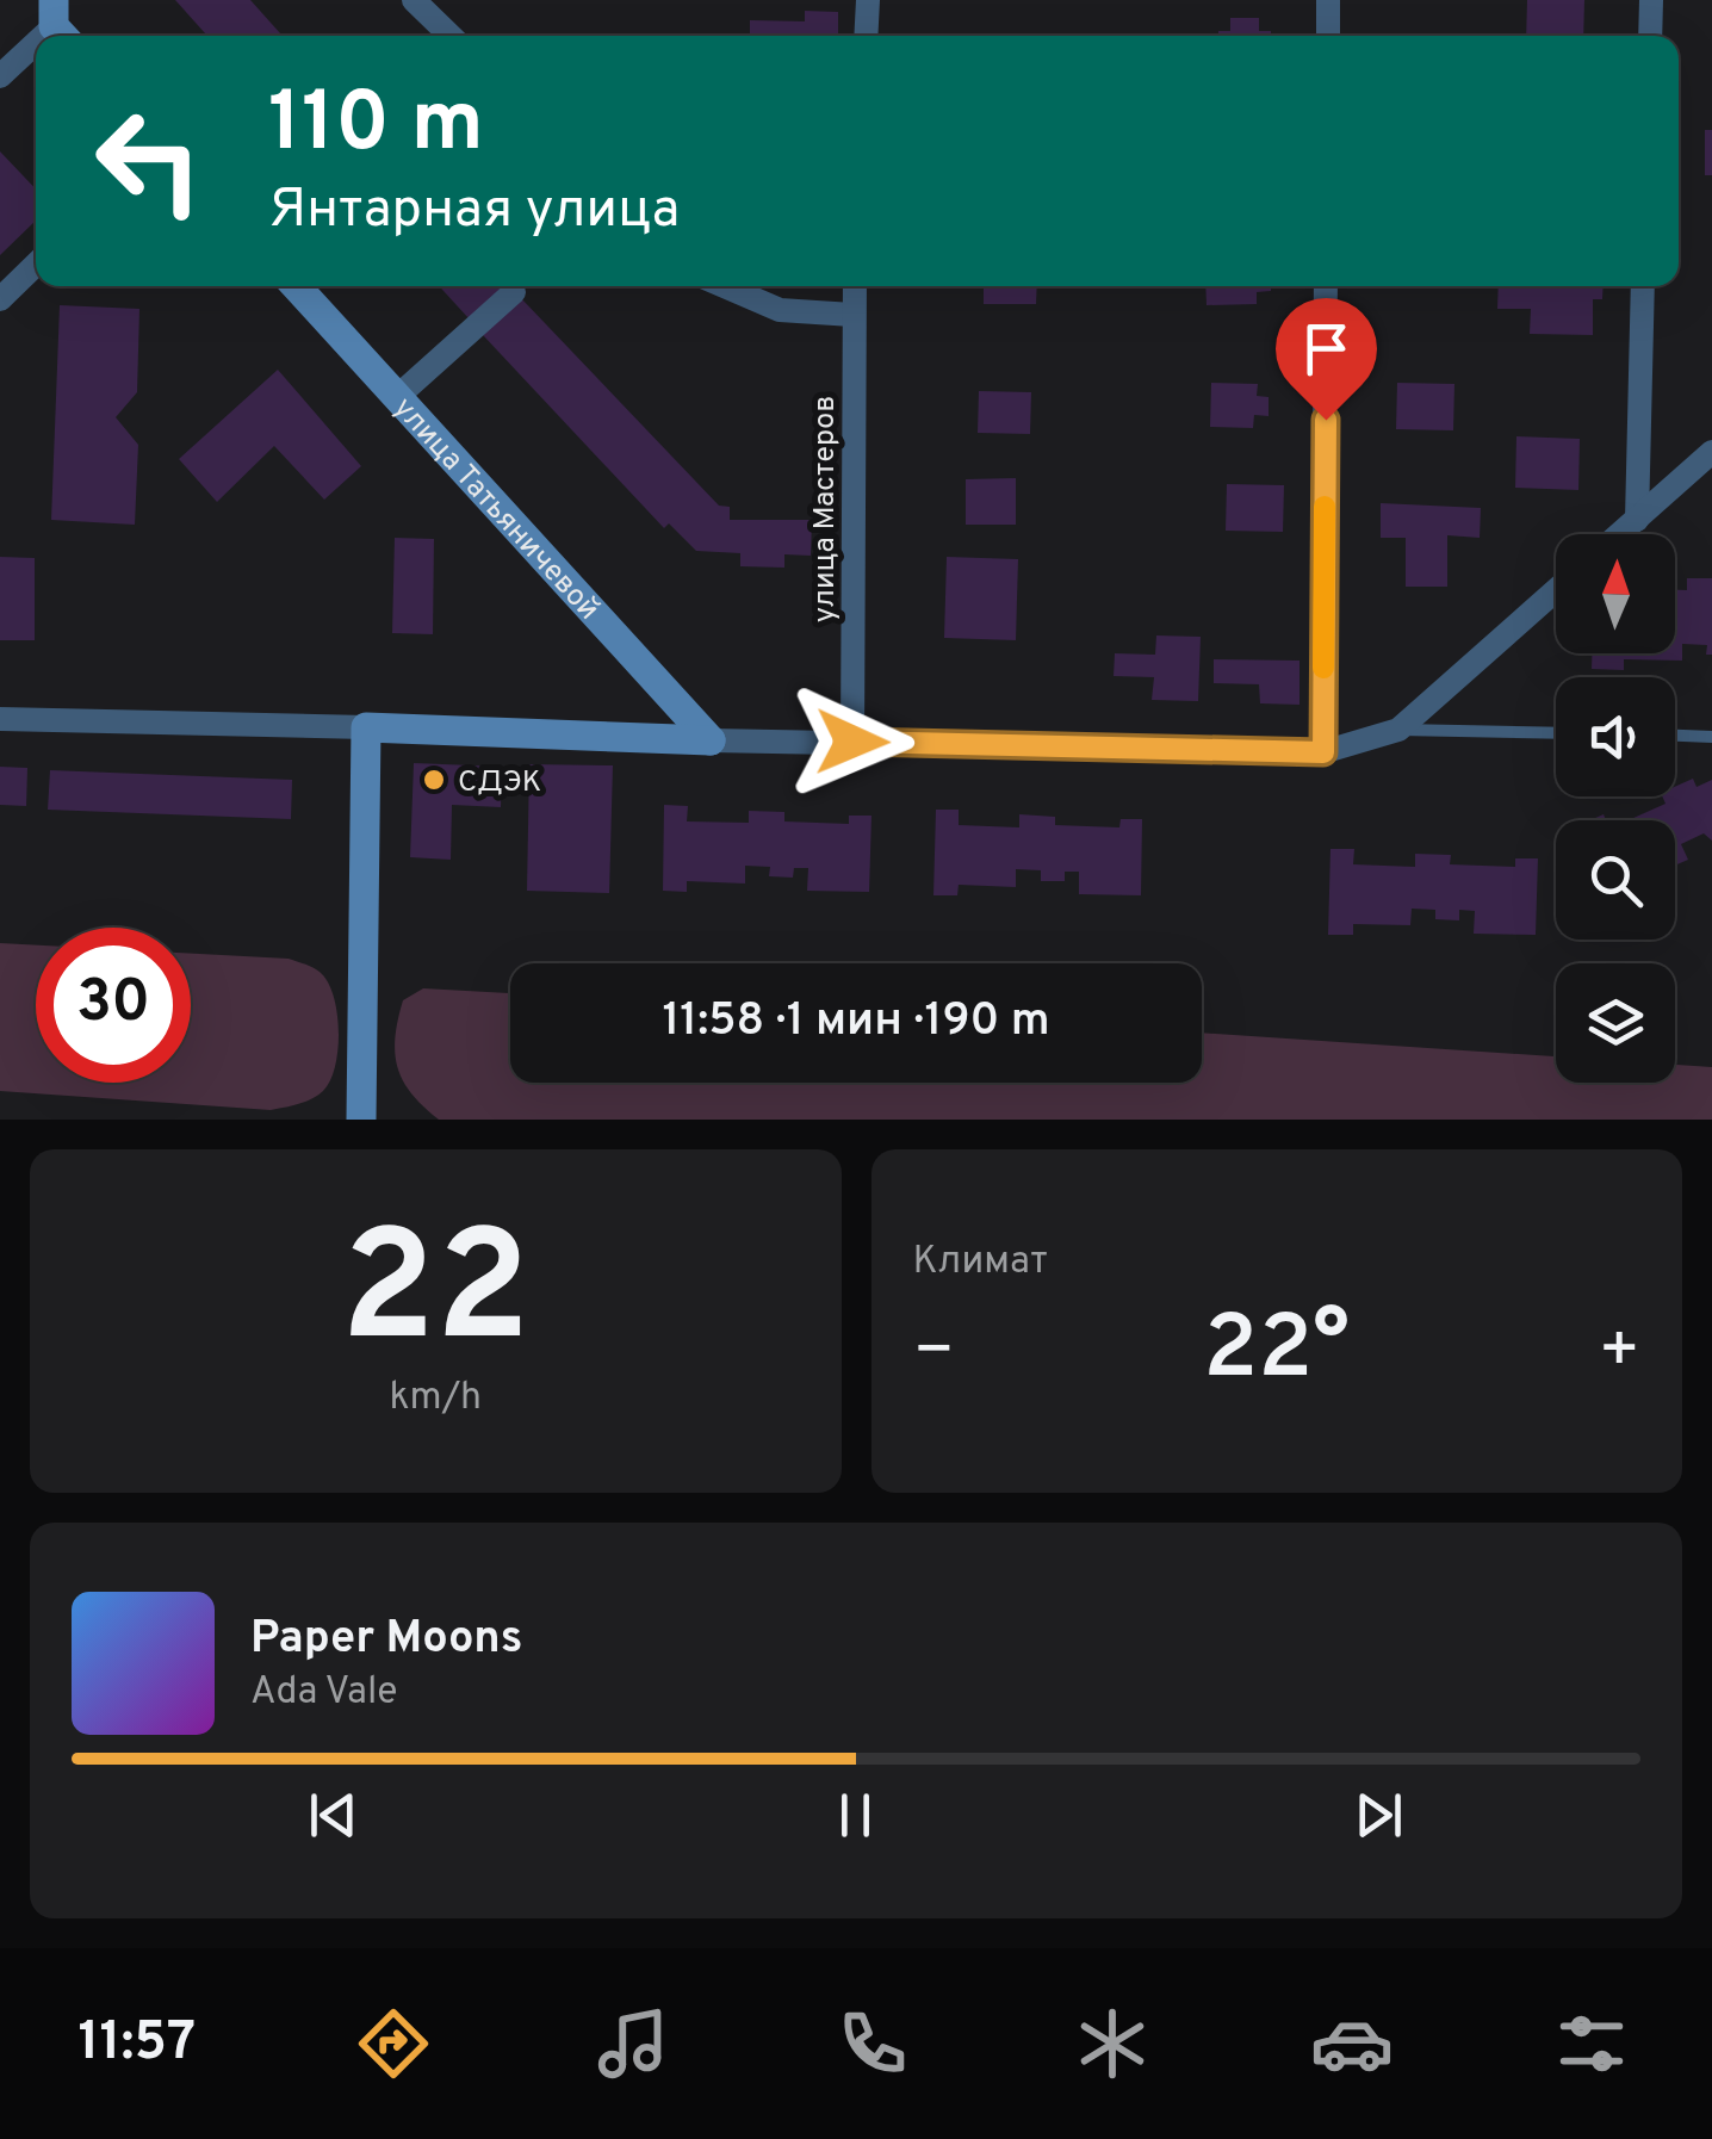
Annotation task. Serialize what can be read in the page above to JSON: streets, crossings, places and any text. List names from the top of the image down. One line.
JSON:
{"streets":{"street":["улица Татьяничевой","улица Мастеров"]},"places":["СДЭК"],"north":"top","page":{"turn":["110 m","Янтарная улица"],"limit":"30","trip":"11:58 · 1 мин · 190 m","tile":[["22","km/h"],"Климат"],"heat":["−","22°","+"],"song":["Paper Moons","Ada Vale"],"tabs":"11:57"}}
